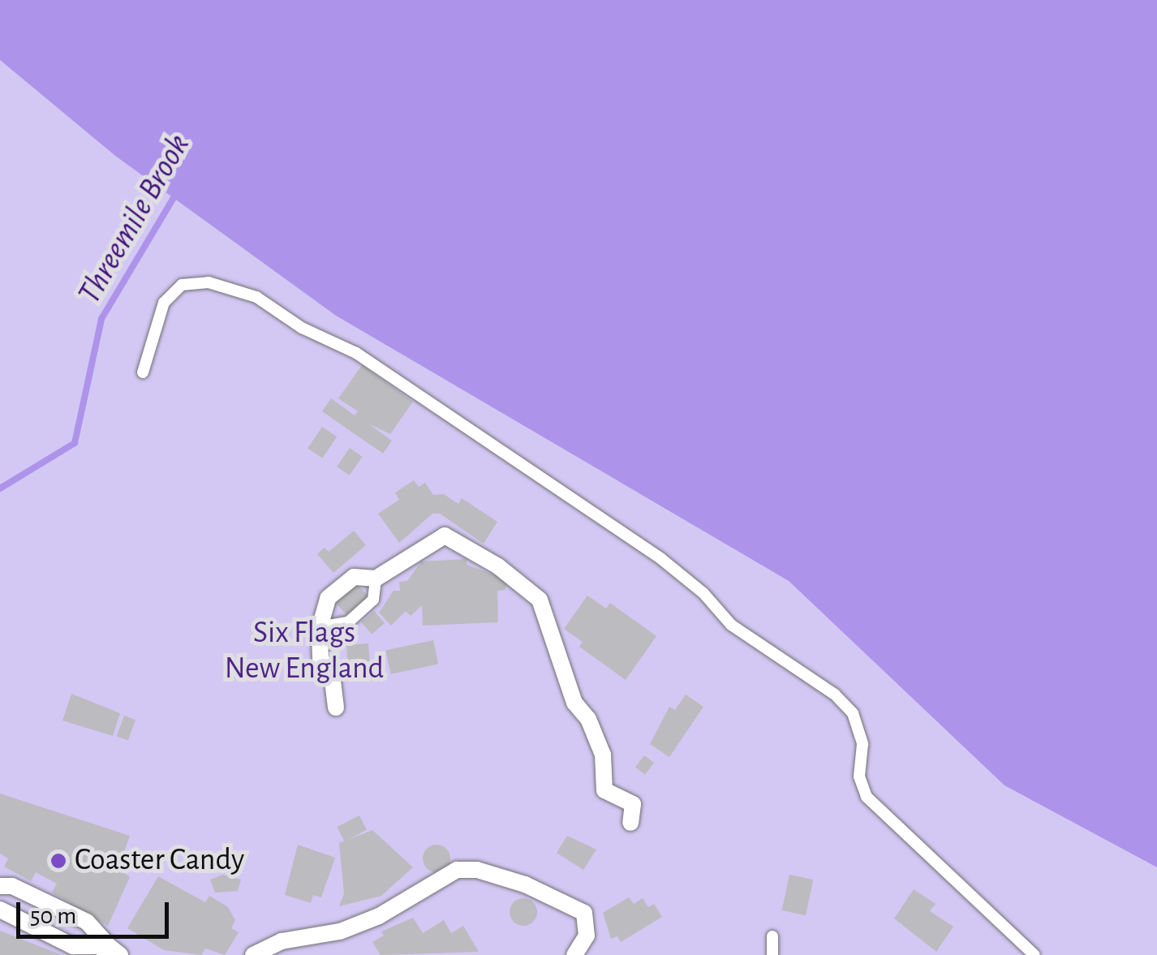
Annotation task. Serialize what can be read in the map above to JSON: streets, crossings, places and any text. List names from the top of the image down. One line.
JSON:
{"water":["Threemile Brook"],"parks":["Six Flags New England"],"places":["Coaster Candy"],"scale_bar":"50 m"}
